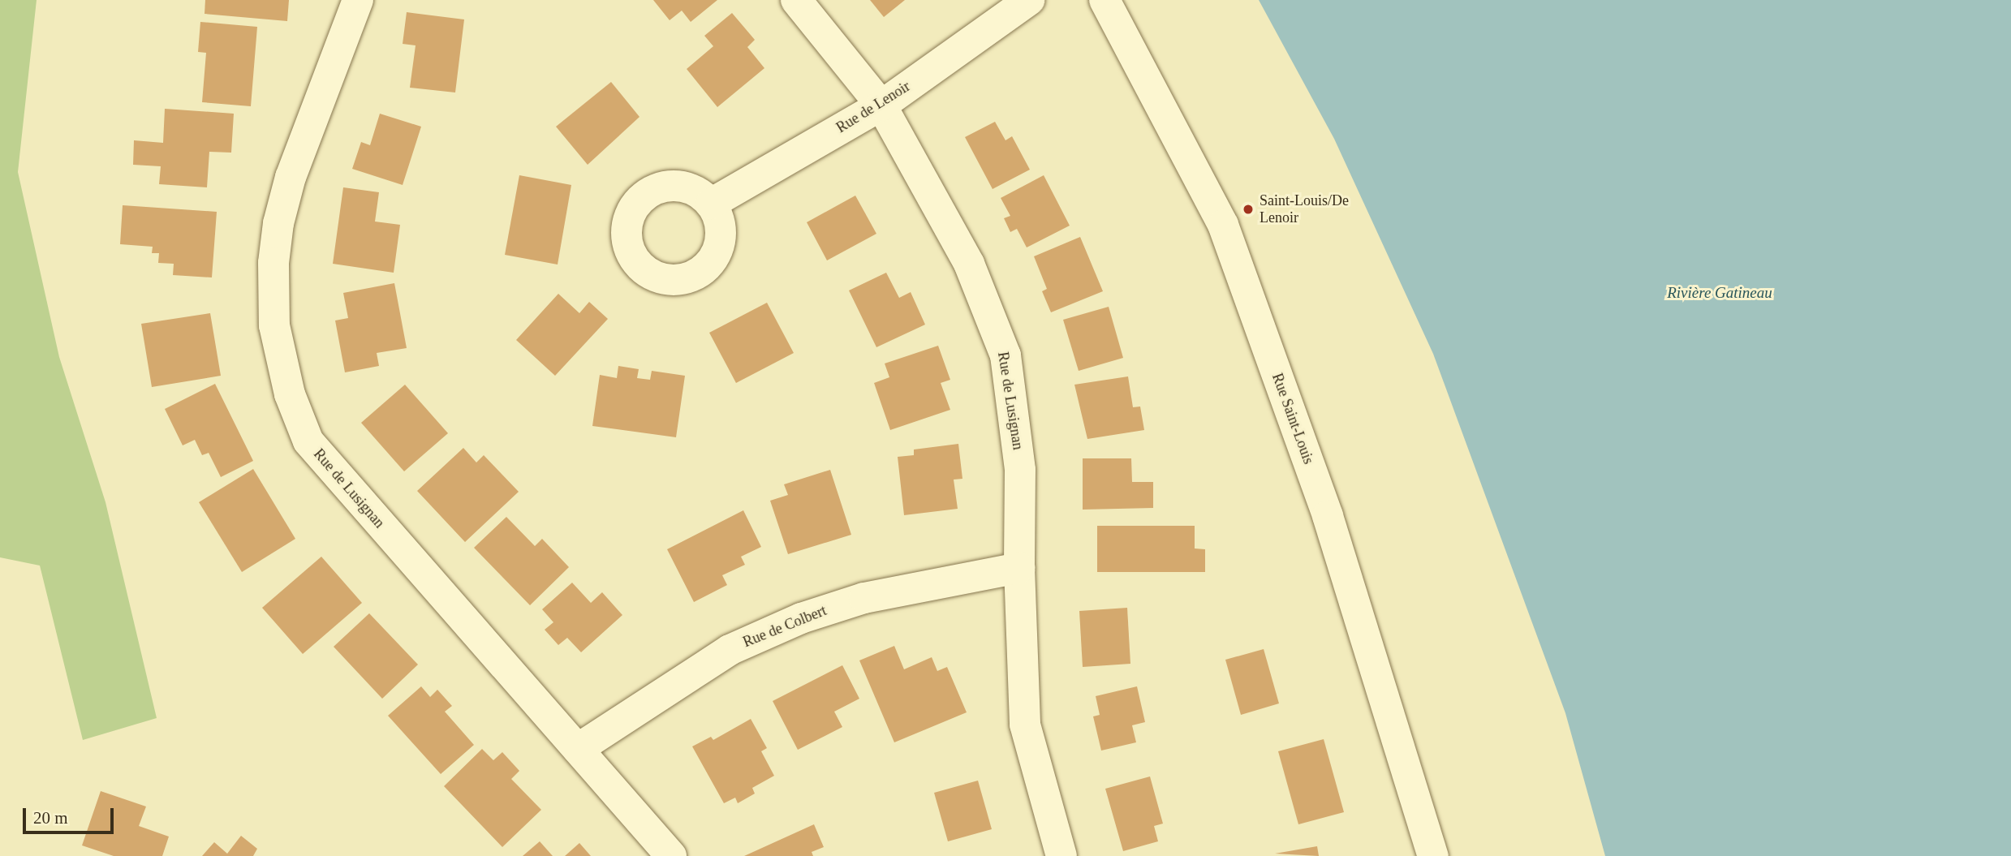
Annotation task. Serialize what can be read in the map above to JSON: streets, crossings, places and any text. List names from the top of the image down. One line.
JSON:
{"streets":{"street":["Rue de Lenoir","Rue de Lusignan","Rue Saint-Louis","Rue de Colbert"]},"crossings":[["Rue de Lenoir","Rue de Lusignan"],["Rue de Lusignan","Rue de Colbert"]],"water":["Rivière Gatineau"],"places":["Saint-Louis/De Lenoir"],"scale_bar":"20 m"}
